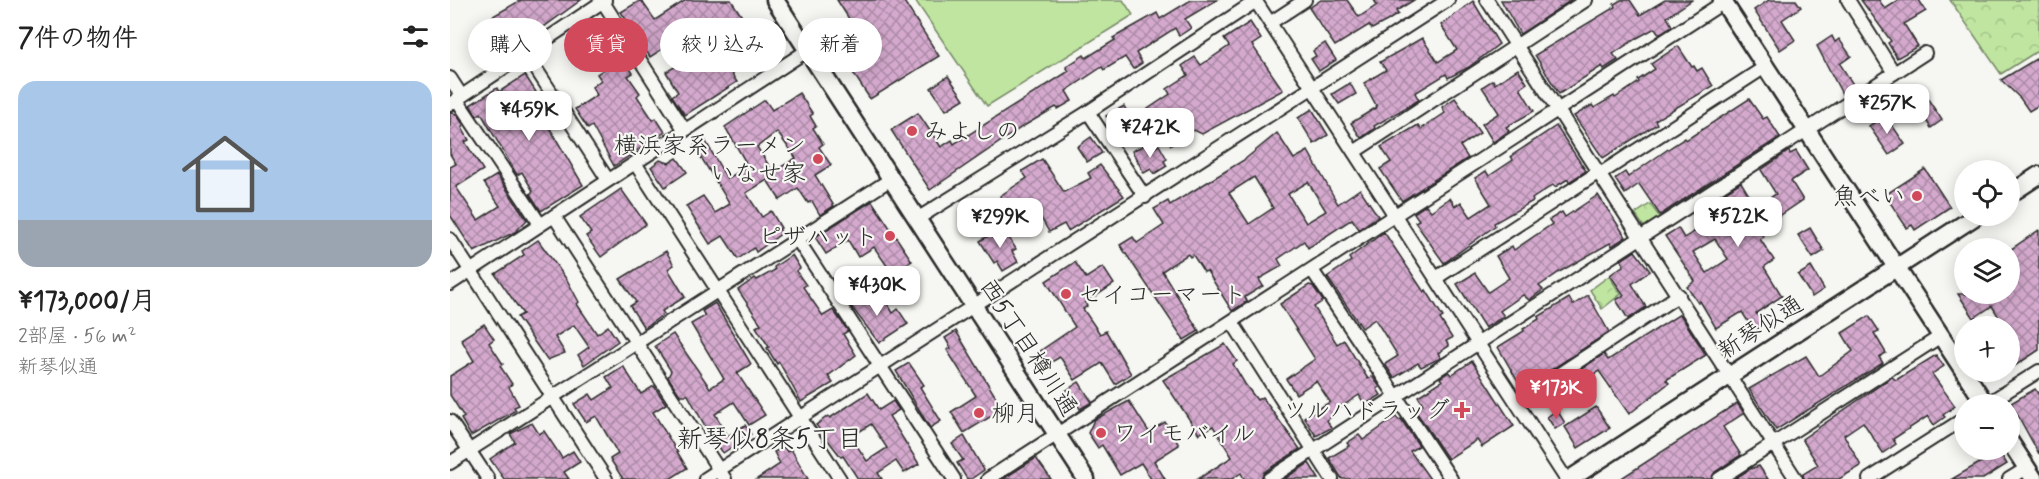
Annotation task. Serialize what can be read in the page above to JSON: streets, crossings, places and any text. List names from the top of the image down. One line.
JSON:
{"streets":{"street":["新琴似通","西5丁目樽川通"]},"districts":["新琴似8条5丁目"],"places":{"other":["みよしの","横浜家系ラーメン いなせ家","魚べい","ピザハット","セイコーマート","柳月","ワイモバイル"],"health":["ツルハドラッグ"]},"page":{"heading":"7件の物件","chip":["購入","賃貸","絞り込み","新着"],"list":[{"name":"¥173,000/月","note":"2部屋 · 56 m² · 新琴似通"}],"price":["¥257K","¥459K","¥242K","¥522K","¥299K","¥430K","¥173K"],"map_buttons":["+","−"]}}
